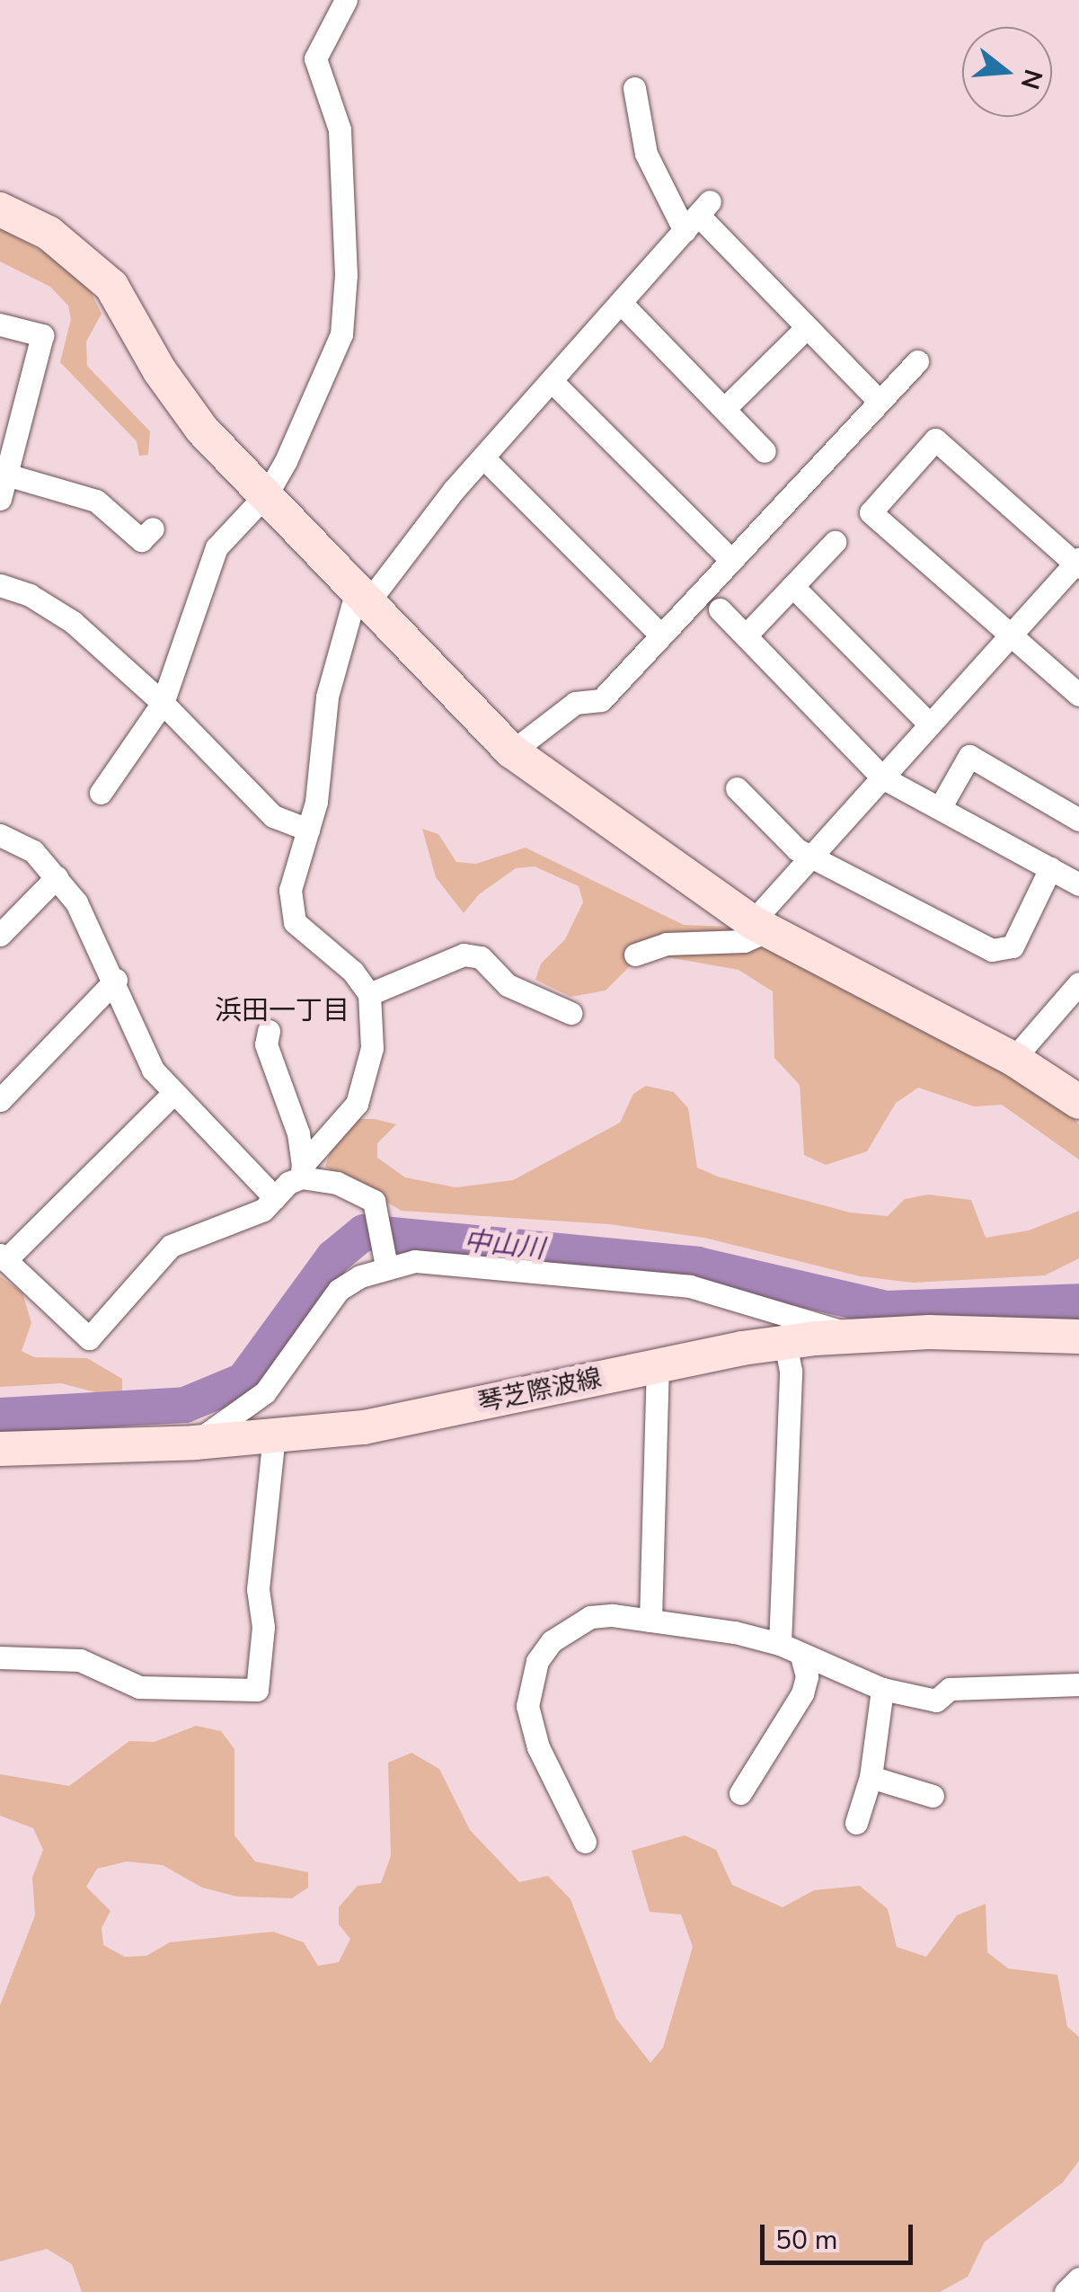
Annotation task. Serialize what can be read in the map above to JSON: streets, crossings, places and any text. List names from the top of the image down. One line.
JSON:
{"streets":{"street":["琴芝際波線"]},"districts":["浜田一丁目"],"water":["中山川"],"scale_bar":"50 m","north":"right"}
